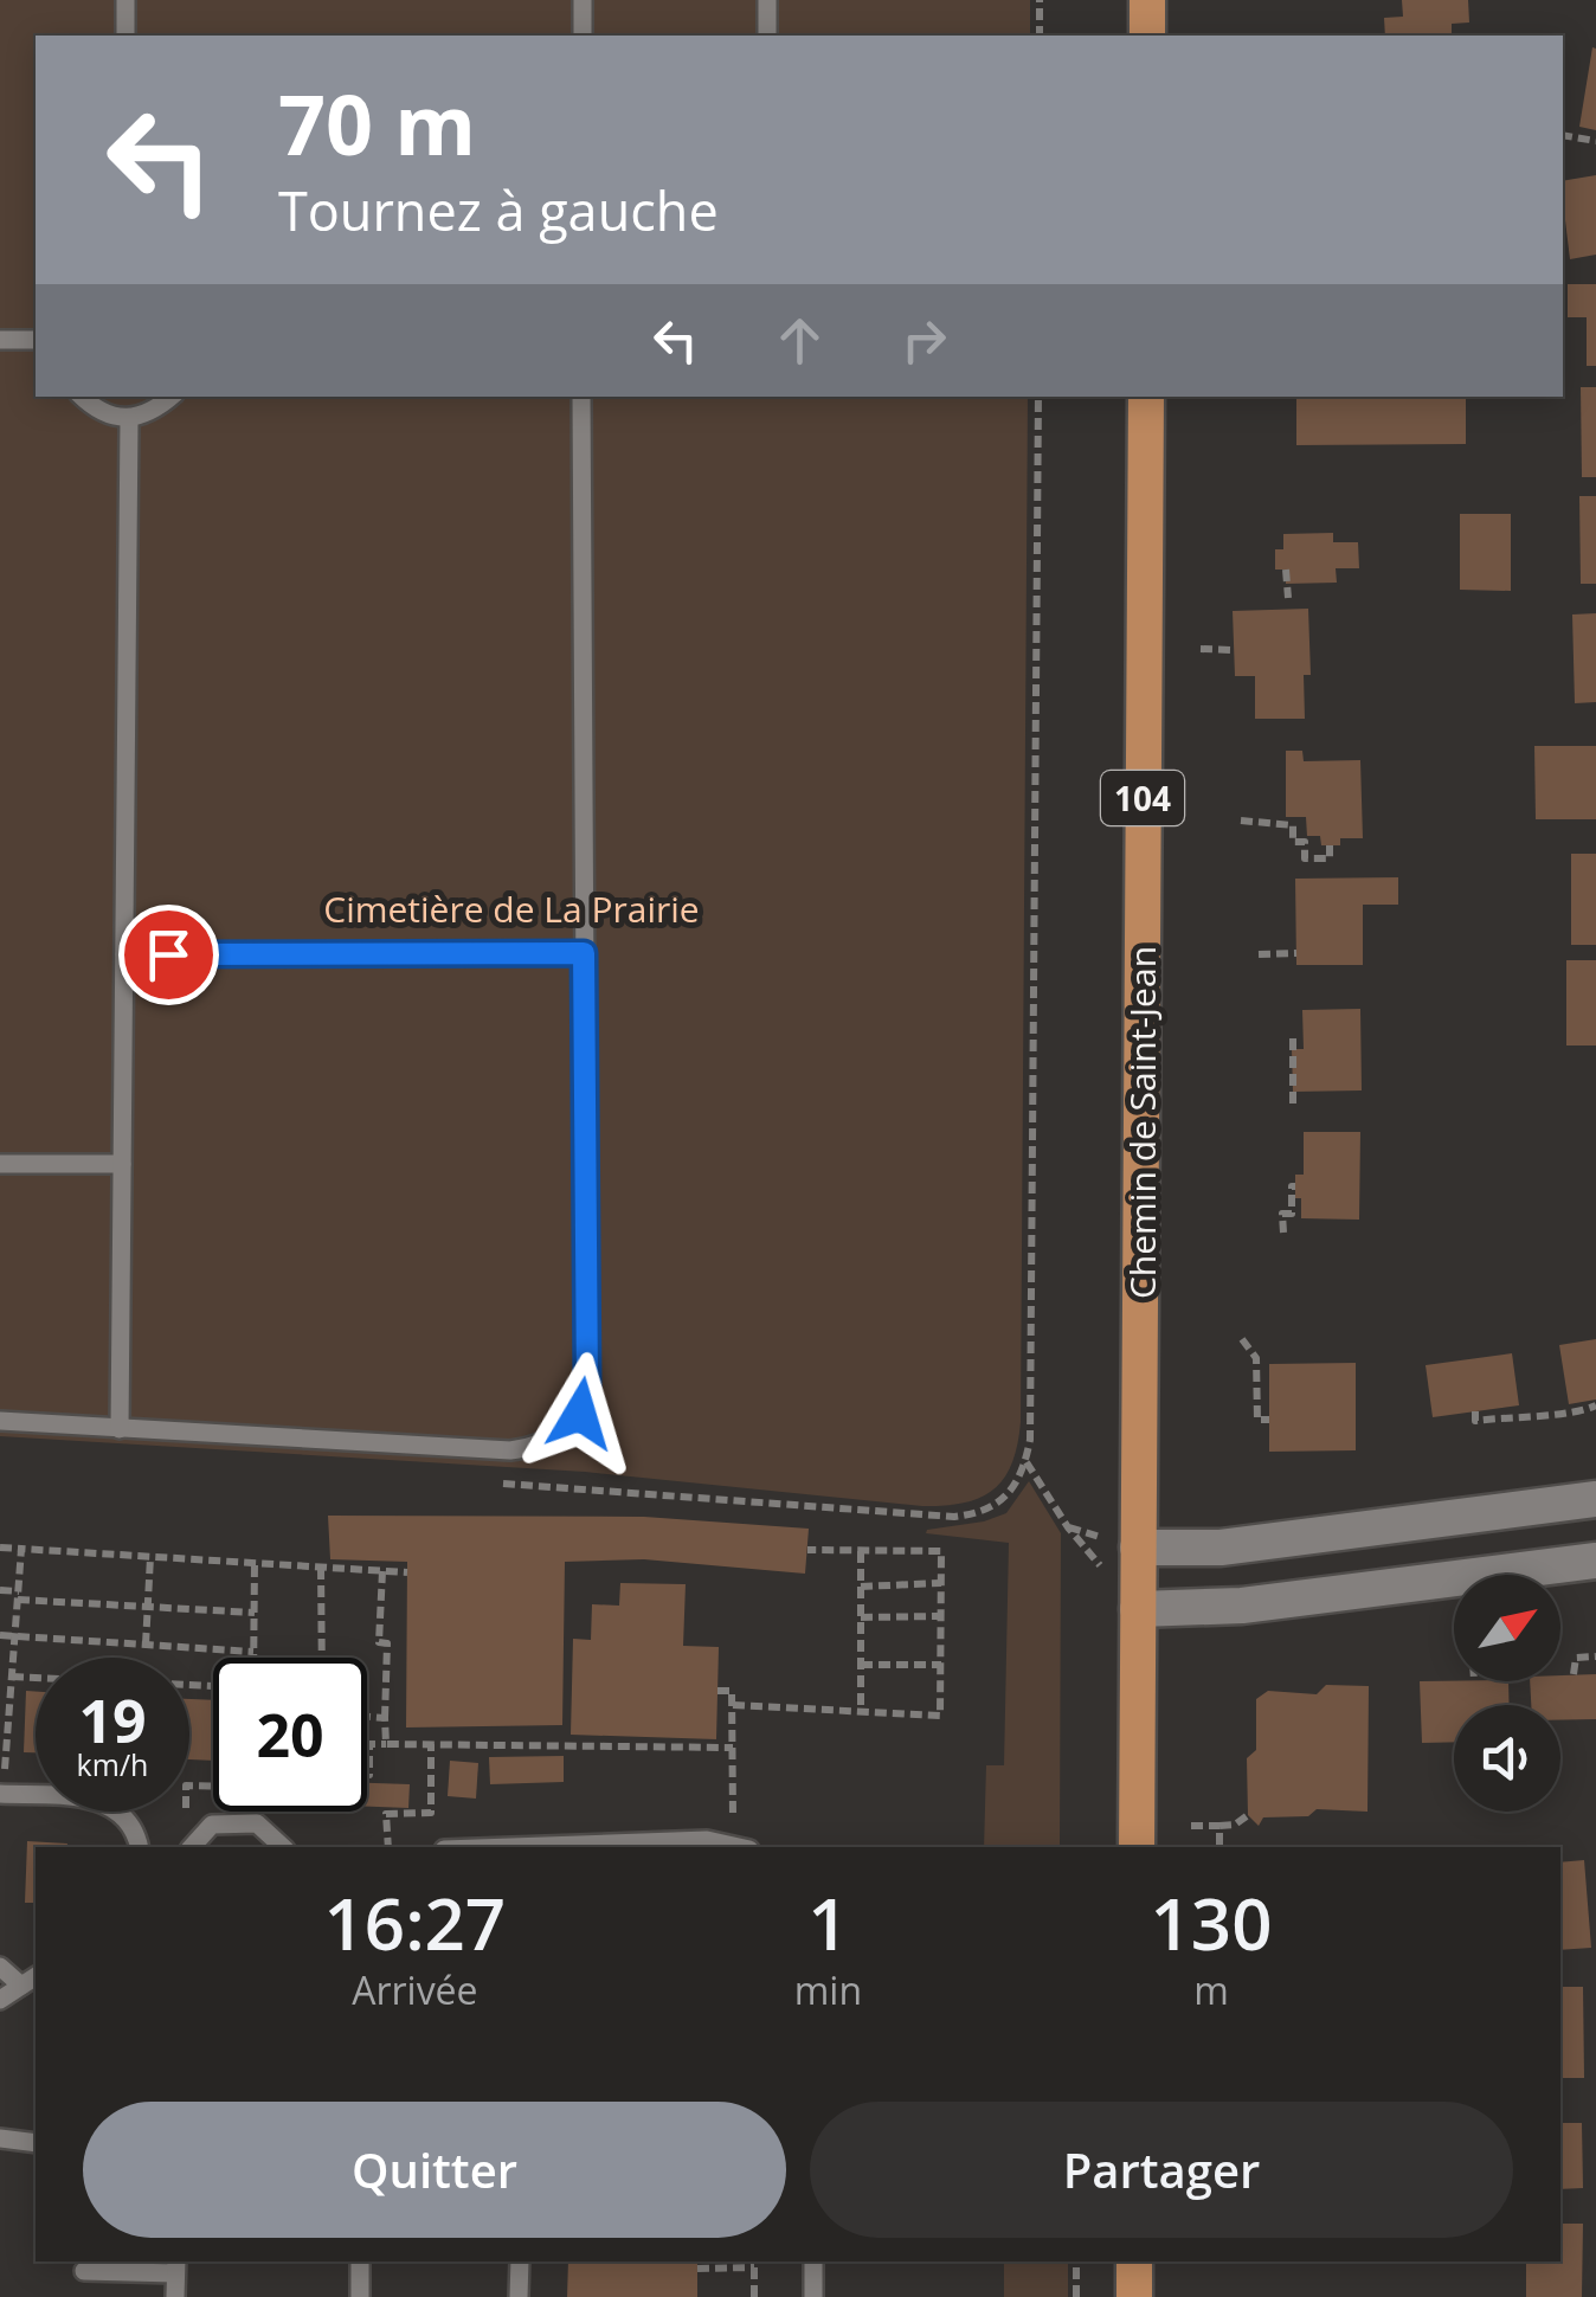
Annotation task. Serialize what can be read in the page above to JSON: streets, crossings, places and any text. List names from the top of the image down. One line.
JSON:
{"streets":{"main road":["104","Chemin de Saint-Jean"]},"parks":["Cimetière de La Prairie"],"north":"top right","page":{"turn":["70 m","Tournez à gauche"],"speed":"19 km/h","limit":"20","eta":["16:27","Arrivée","1","min","130","m"],"buttons":["Quitter","Partager"]}}
